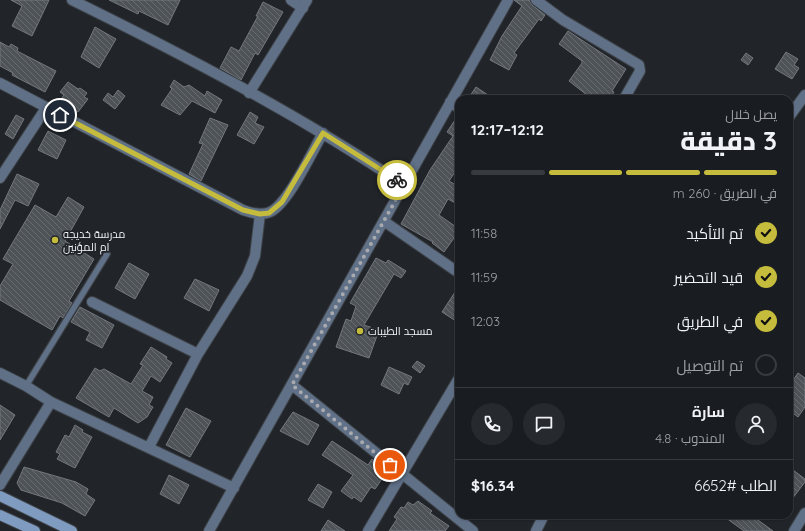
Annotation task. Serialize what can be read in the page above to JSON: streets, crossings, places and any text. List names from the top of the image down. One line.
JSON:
{"places":["مدرسة خديجه ام المؤنين","مسجد الطيبات"],"page":{"heading":["3 دقيقة","يصل خلال","12:12–12:17"],"panel":["سارة","المندوب · 4.8","الطلب #6652","$16.34"],"bar":"في الطريق · 260 m","list":[["تم التأكيد","11:58"],["قيد التحضير","11:59"],["في الطريق","12:03"],"تم التوصيل"]}}
